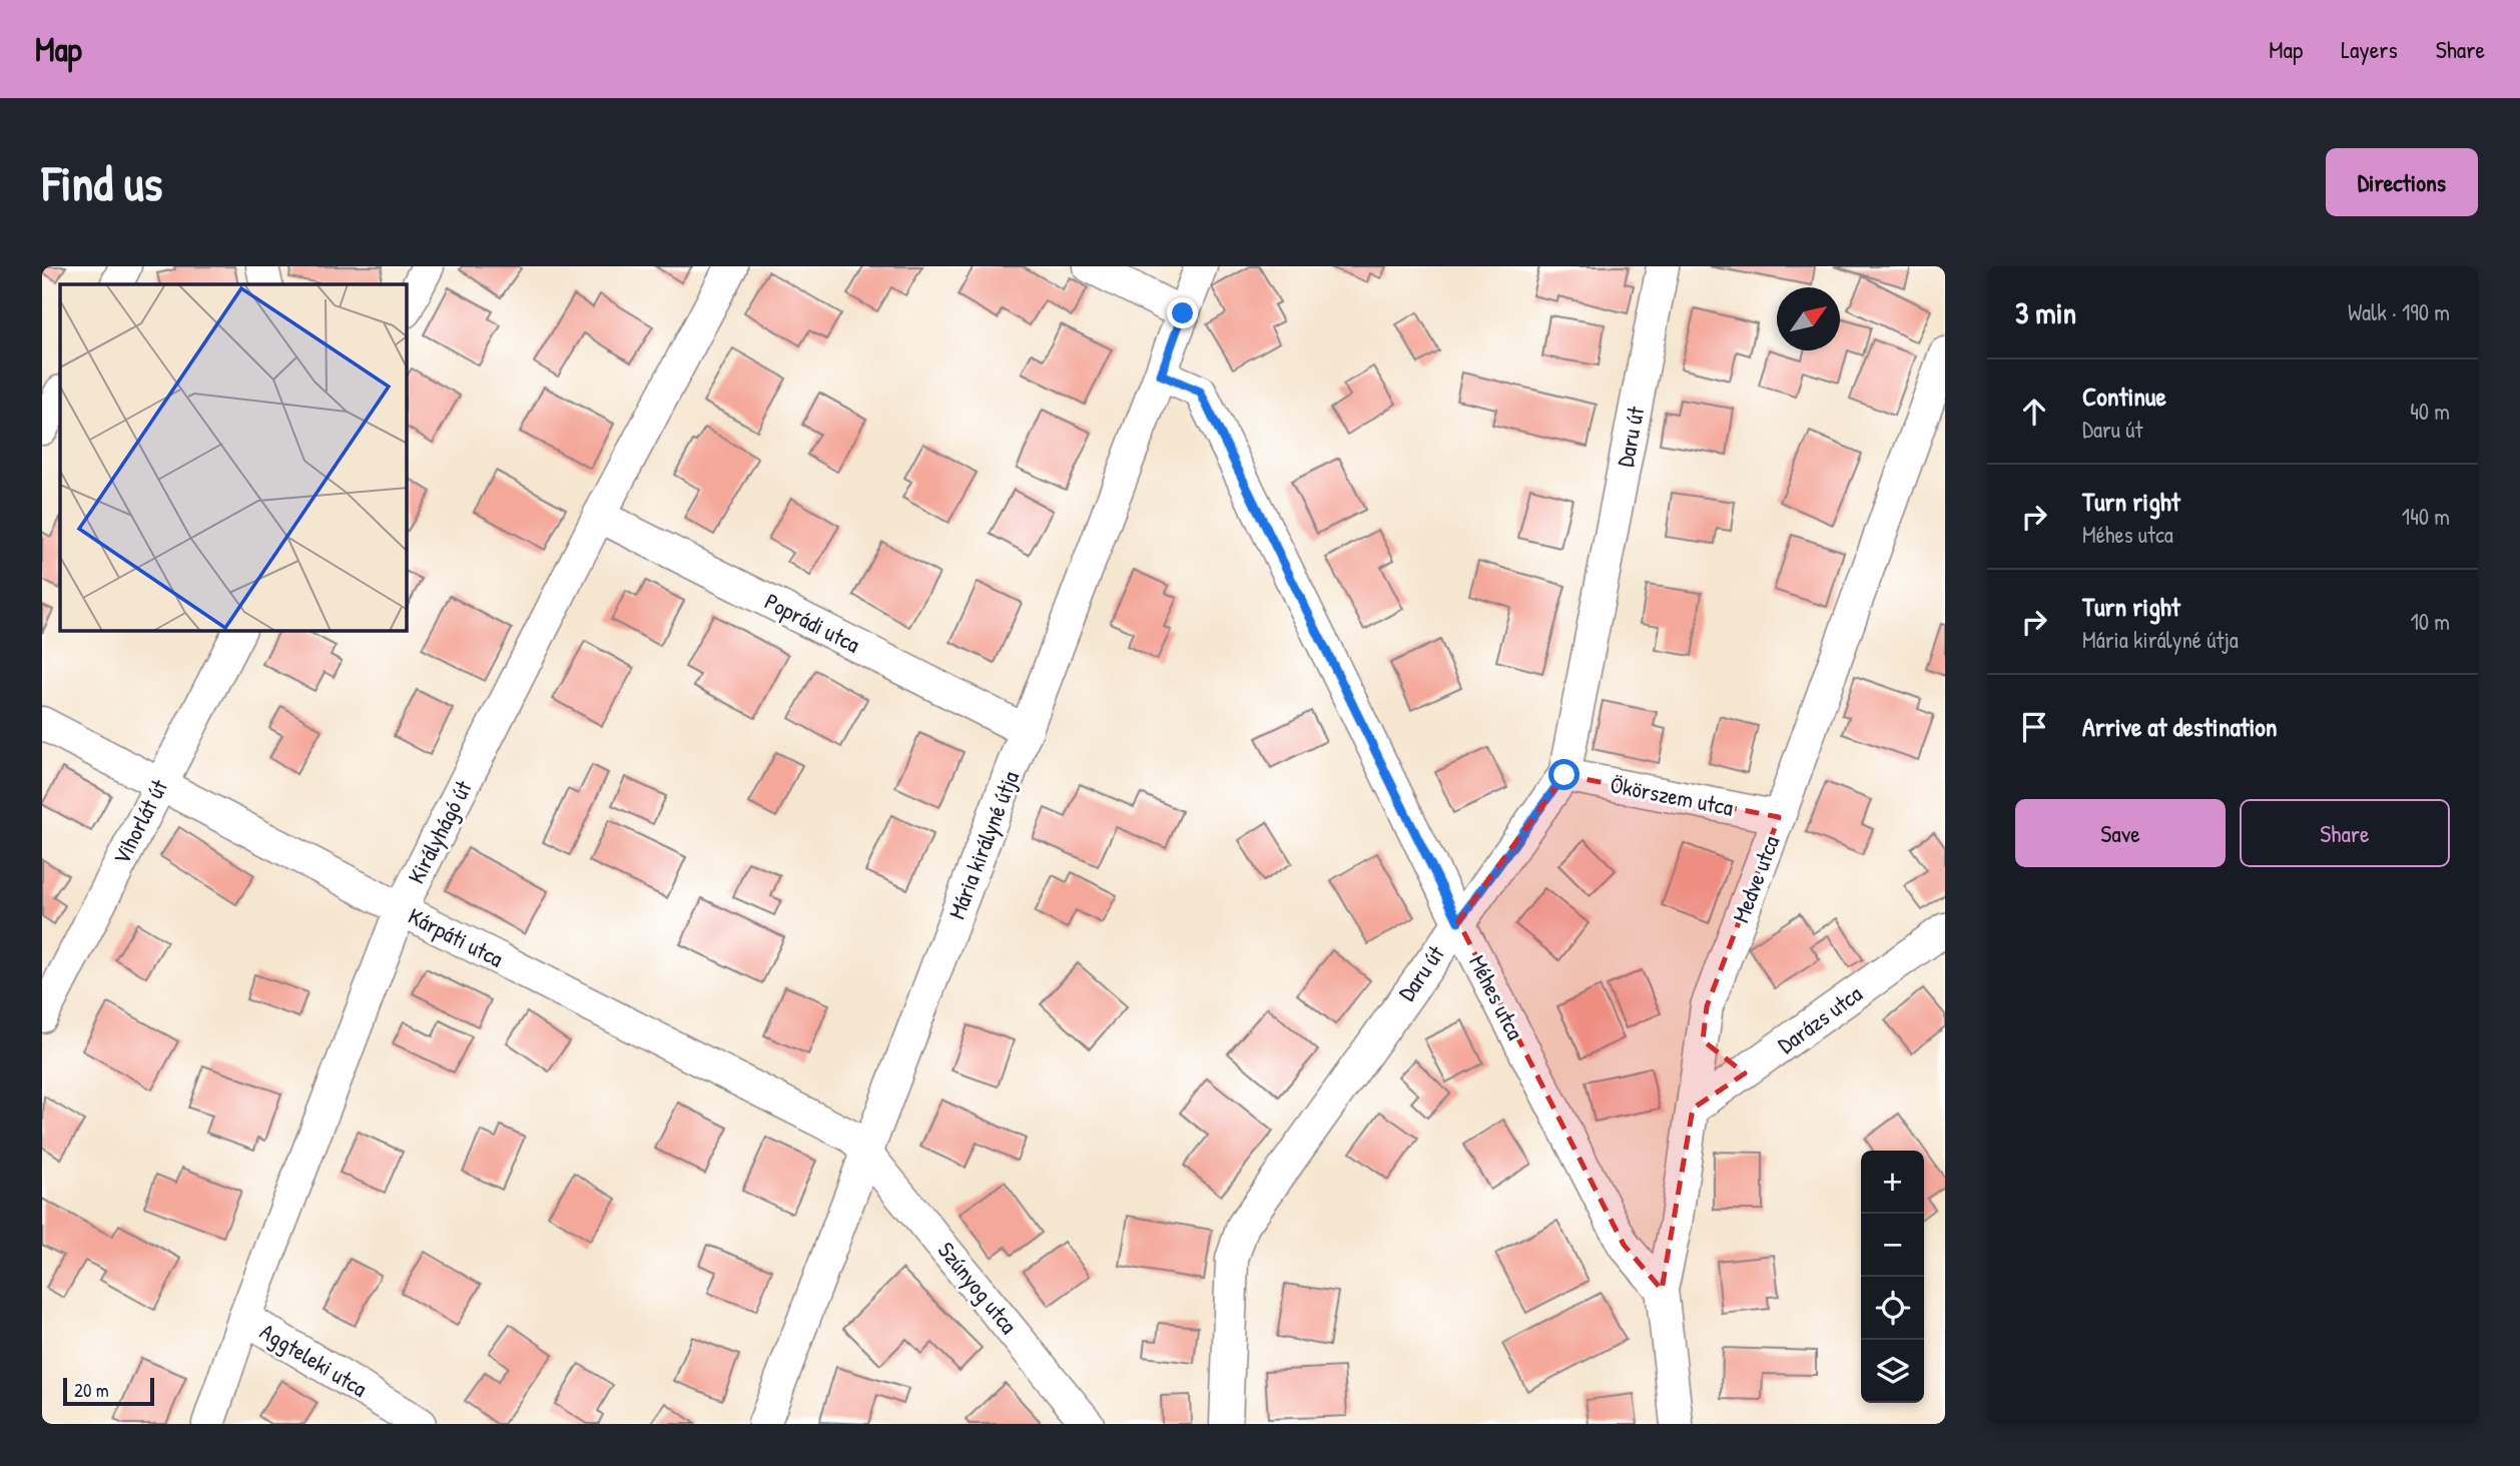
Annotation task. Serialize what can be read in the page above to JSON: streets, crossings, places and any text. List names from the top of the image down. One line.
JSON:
{"streets":{"street":["Daru út","Poprádi utca","Ökörszem utca","Vihorlát út","Királyhágó út","Mária királyné útja","Medve utca","Kárpáti utca","Méhes utca","Darázs utca","Szúnyog utca","Aggteleki utca"]},"crossings":[["Daru út","Ökörszem utca"],["Daru út","Méhes utca"],["Poprádi utca","Királyhágó út"],["Poprádi utca","Mária királyné útja"],["Ökörszem utca","Medve utca"],["Vihorlát út","Kárpáti utca"],["Királyhágó út","Kárpáti utca"],["Királyhágó út","Aggteleki utca"],["Mária királyné útja","Kárpáti utca"],["Mária királyné útja","Méhes utca"],["Mária királyné útja","Szúnyog utca"],["Medve utca","Méhes utca"],["Medve utca","Darázs utca"],["Kárpáti utca","Szúnyog utca"]],"scale_bar":"20 m","north":"top right","page":{"header":"Map","nav":["Map","Layers","Share"],"buttons":["Directions",["Save","Share"]],"title":"Find us","heading":["3 min","Walk · 190 m"],"list":[["Continue","Daru út","40 m"],["Turn right","Méhes utca","140 m"],["Turn right","Mária királyné útja","10 m"],"Arrive at destination"],"map_buttons":["+","−"],"scale":"20 m"}}
